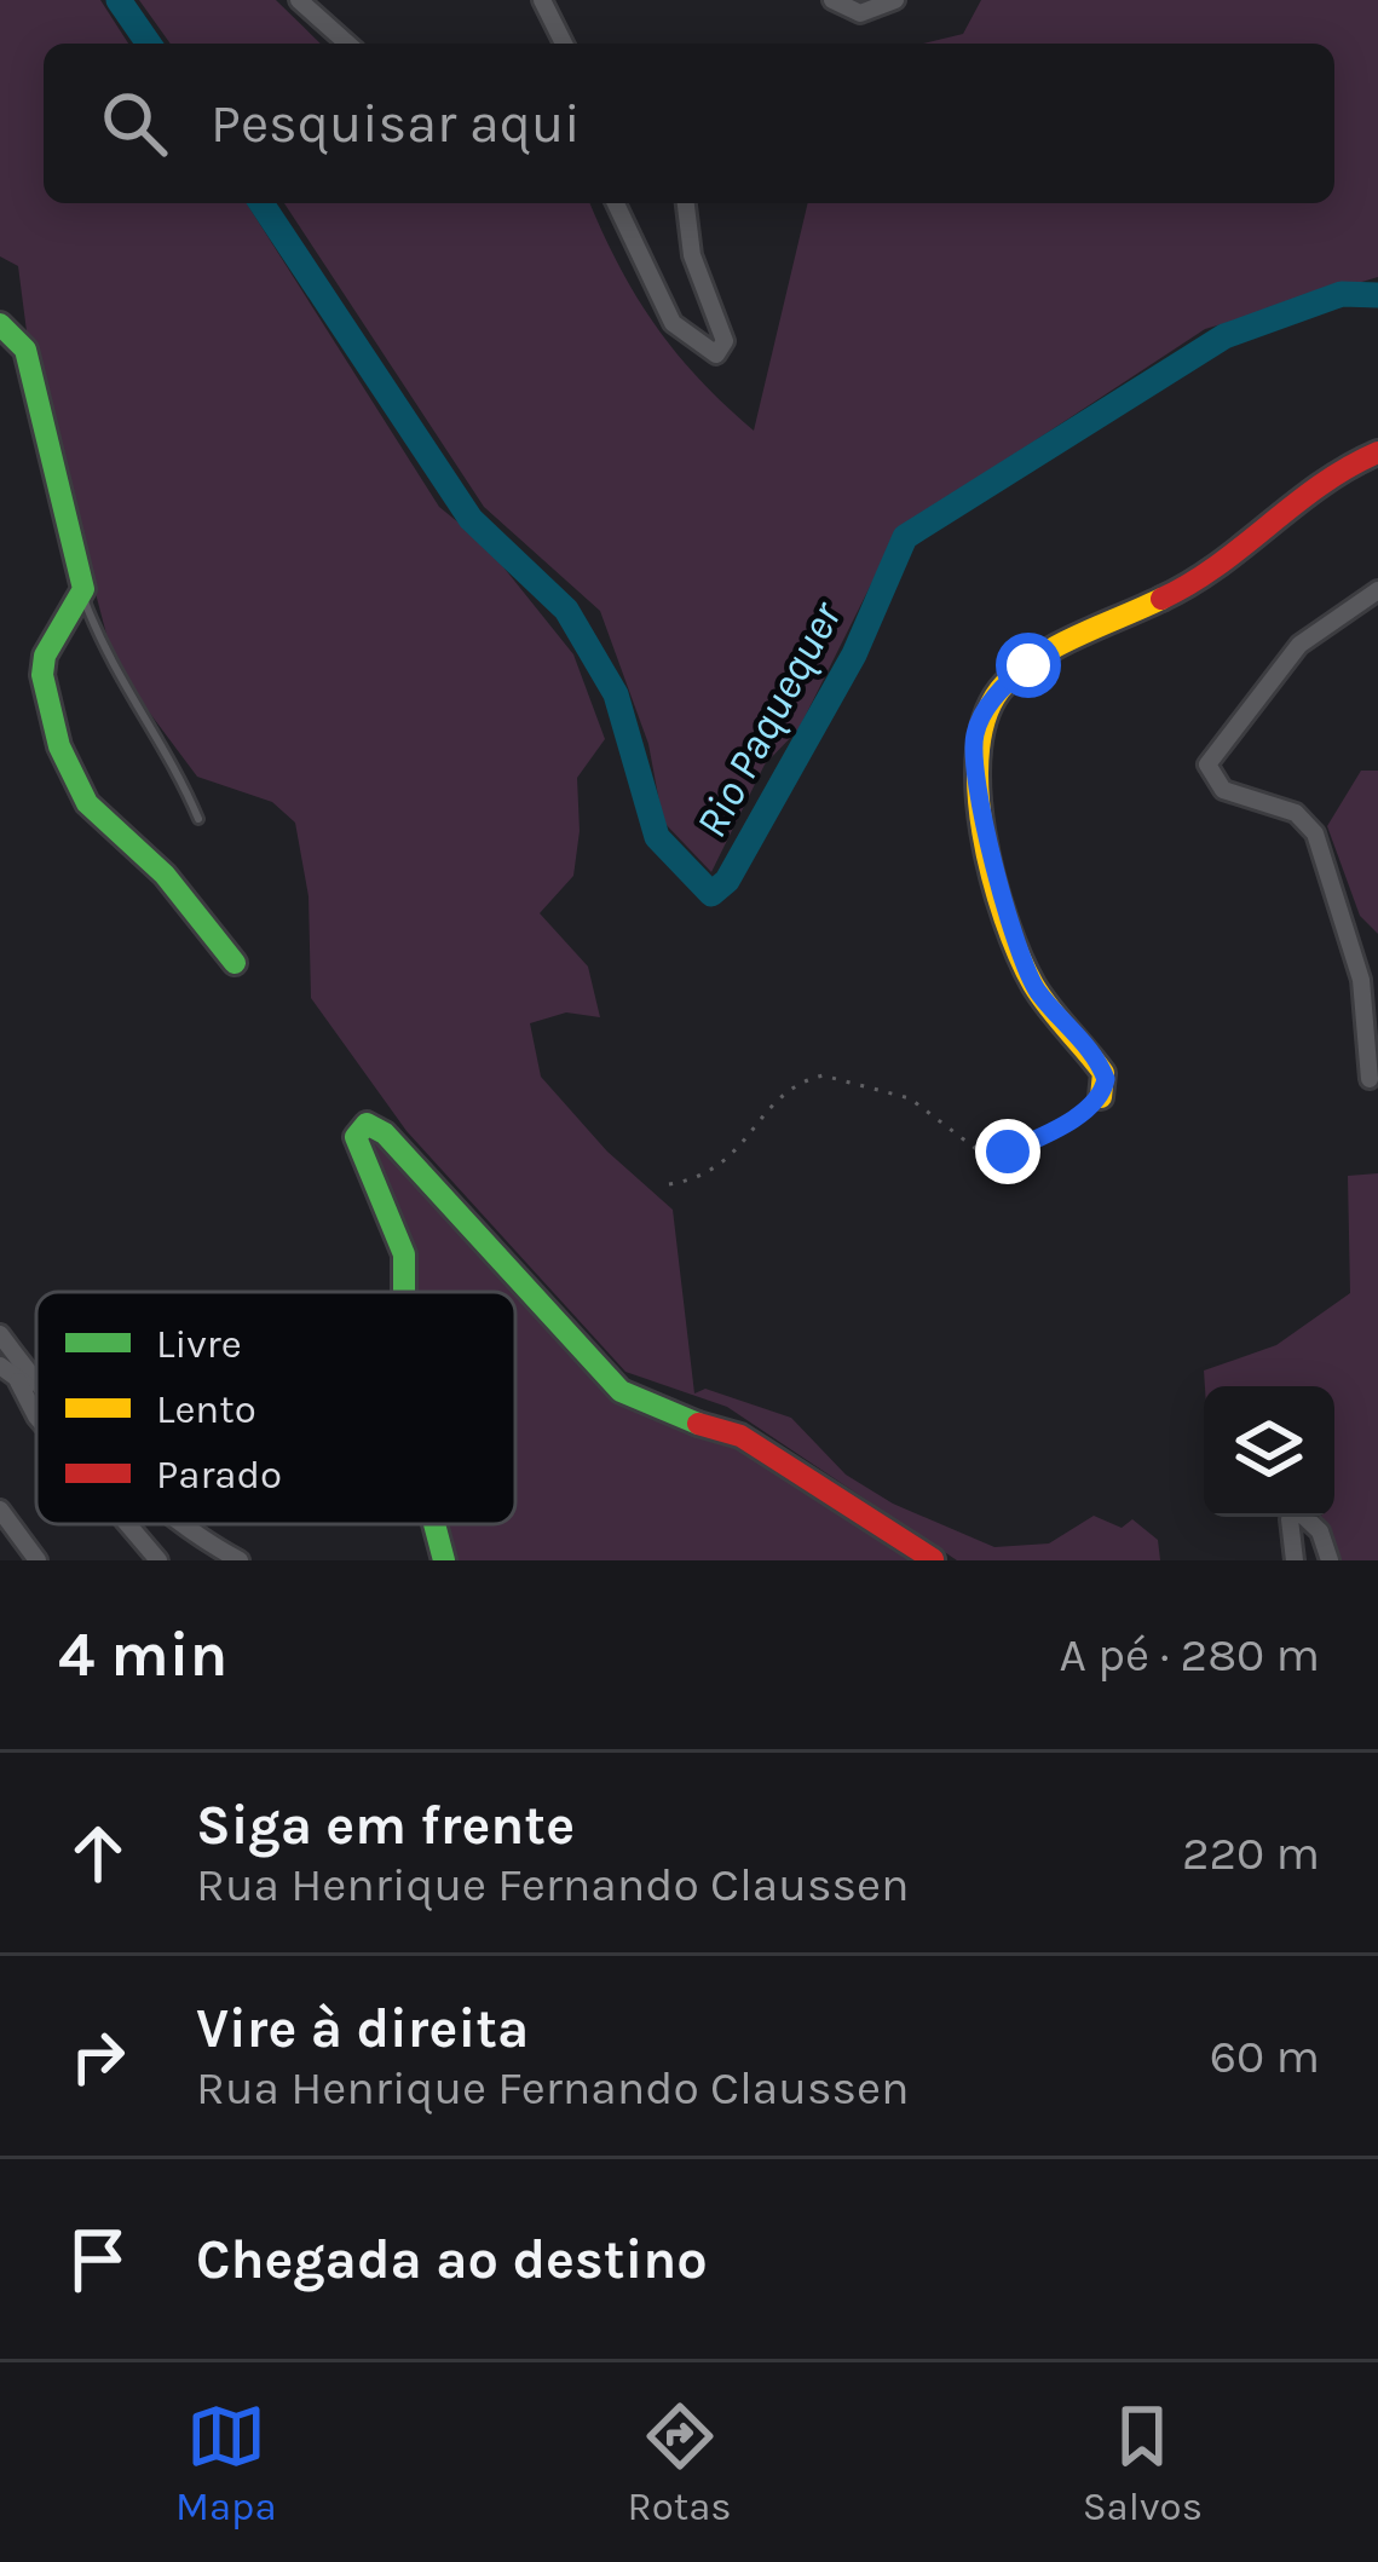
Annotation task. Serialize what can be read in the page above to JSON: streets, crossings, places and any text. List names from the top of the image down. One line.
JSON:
{"water":["Rio Paquequer"],"legend":["Livre","Lento","Parado"],"page":{"search":"Pesquisar aqui","heading":["4 min","A pé · 280 m"],"list":[["Siga em frente","Rua Henrique Fernando Claussen","220 m"],["Vire à direita","Rua Henrique Fernando Claussen","60 m"],"Chegada ao destino"],"nav":["Mapa","Rotas","Salvos"]}}
